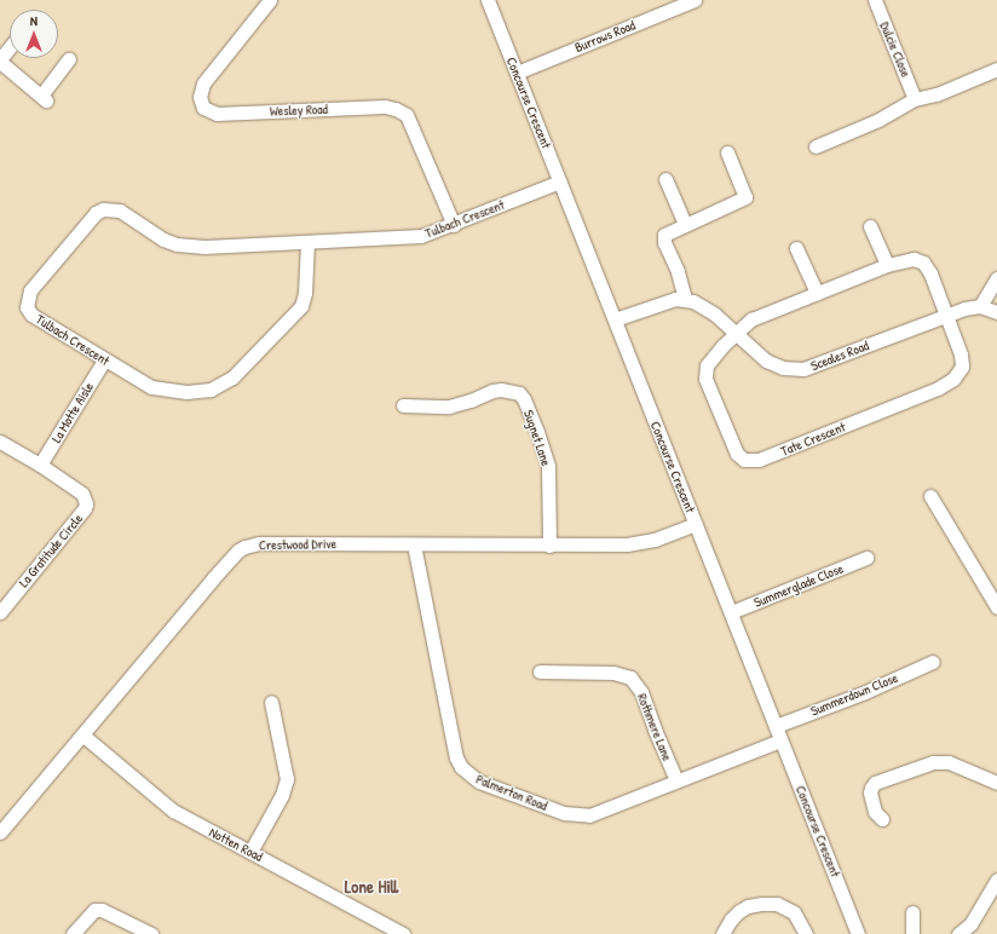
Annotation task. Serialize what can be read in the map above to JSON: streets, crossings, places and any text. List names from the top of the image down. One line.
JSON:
{"streets":{"street":["Burrows Road","Dulcie Close","Concourse Crescent","Wesley Road","Tulbach Crescent","Sceales Road","La Motte Aisle","Sugnet Lane","Tate Crescent","Crestwood Drive","La Gratitude Circle","Summerglade Close","Summerdown Close","Rothmere Lane","Palmerton Road","Notten Road"]},"crossings":[["Burrows Road","Concourse Crescent"],["Concourse Crescent","Tulbach Crescent"],["Concourse Crescent","Crestwood Drive"],["Concourse Crescent","Summerglade Close"],["Concourse Crescent","Summerdown Close"],["Concourse Crescent","Palmerton Road"],["Wesley Road","Tulbach Crescent"],["Tulbach Crescent","La Motte Aisle"],["Sceales Road","Tate Crescent"],["La Motte Aisle","La Gratitude Circle"],["Sugnet Lane","Crestwood Drive"],["Crestwood Drive","Palmerton Road"],["Crestwood Drive","Notten Road"],["Rothmere Lane","Palmerton Road"]],"districts":["Lone Hill"],"north":"top"}
